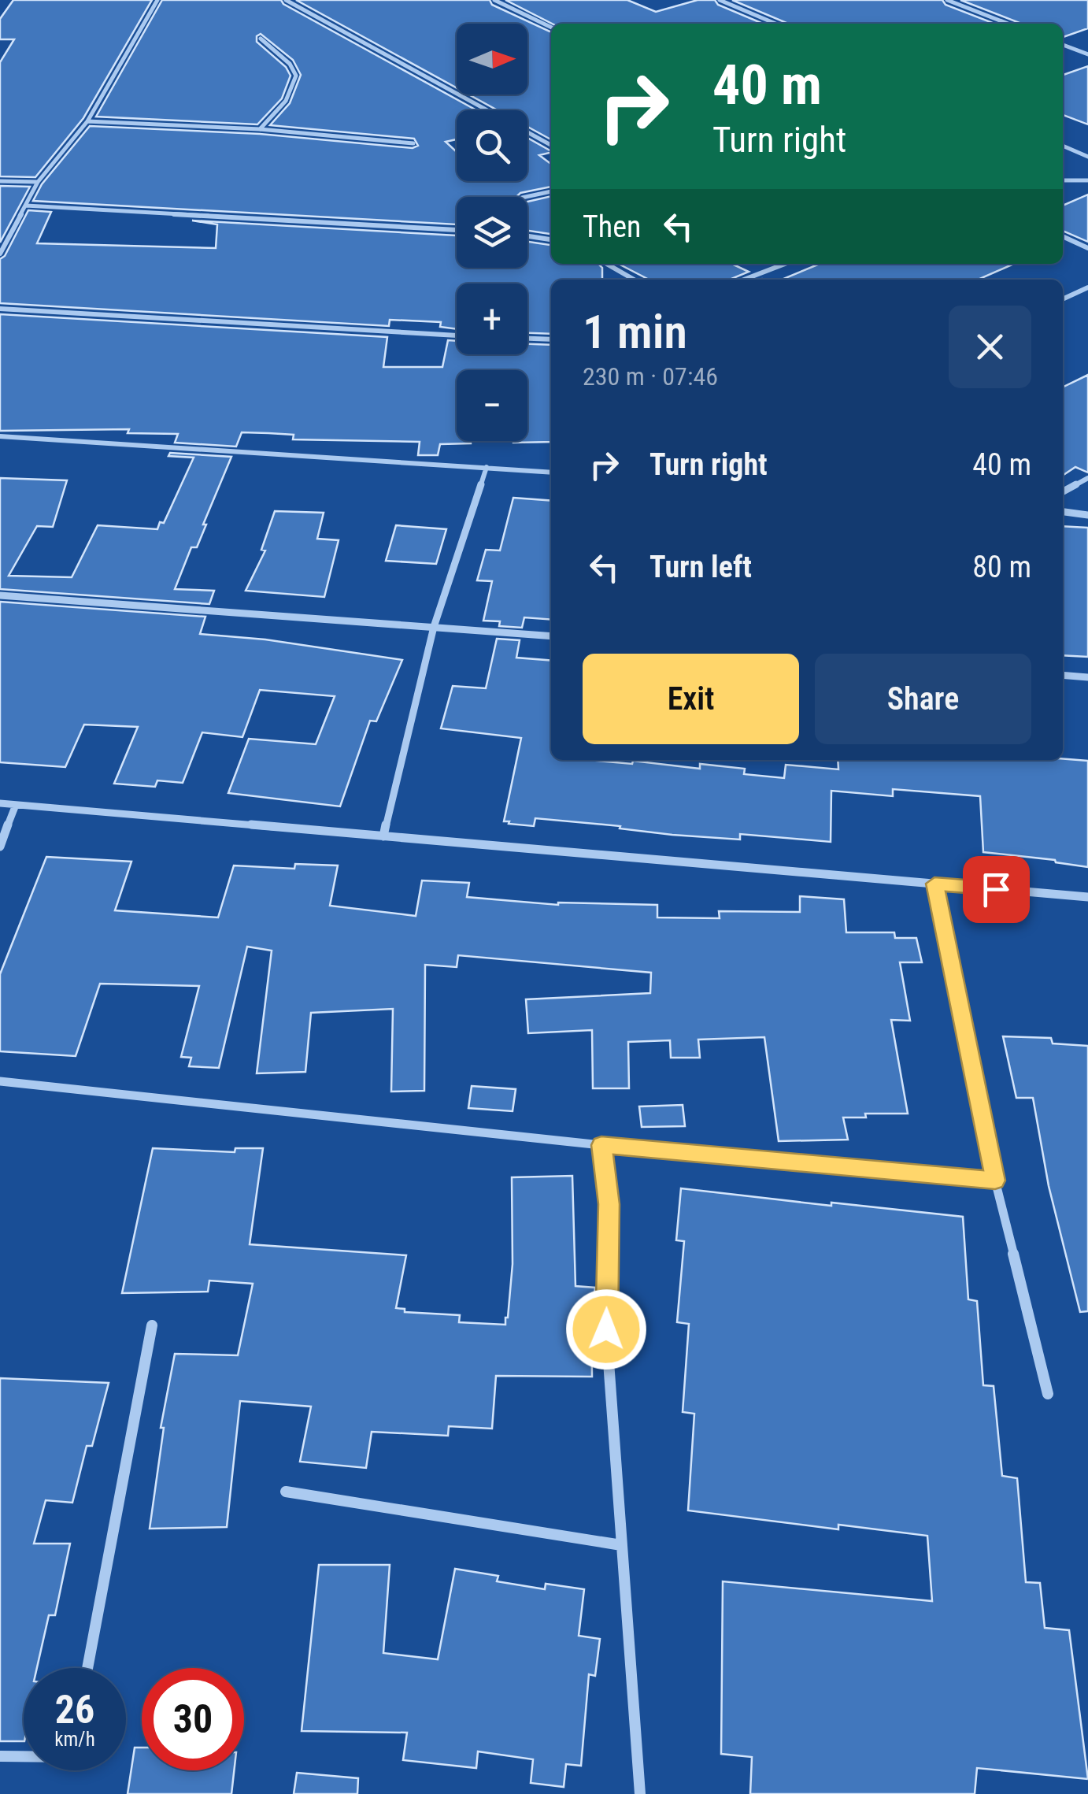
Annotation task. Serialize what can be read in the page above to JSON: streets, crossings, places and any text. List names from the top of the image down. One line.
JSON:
{"north":"right","page":{"map_buttons":["+","−"],"turn":["40 m","Turn right"],"then":"Then","heading":["1 min","230 m · 07:46"],"list":[{"name":"Turn right","value":"40 m"},{"name":"Turn left","value":"80 m"}],"buttons":["Exit","Share"],"speed":"26 km/h","limit":"30"}}
